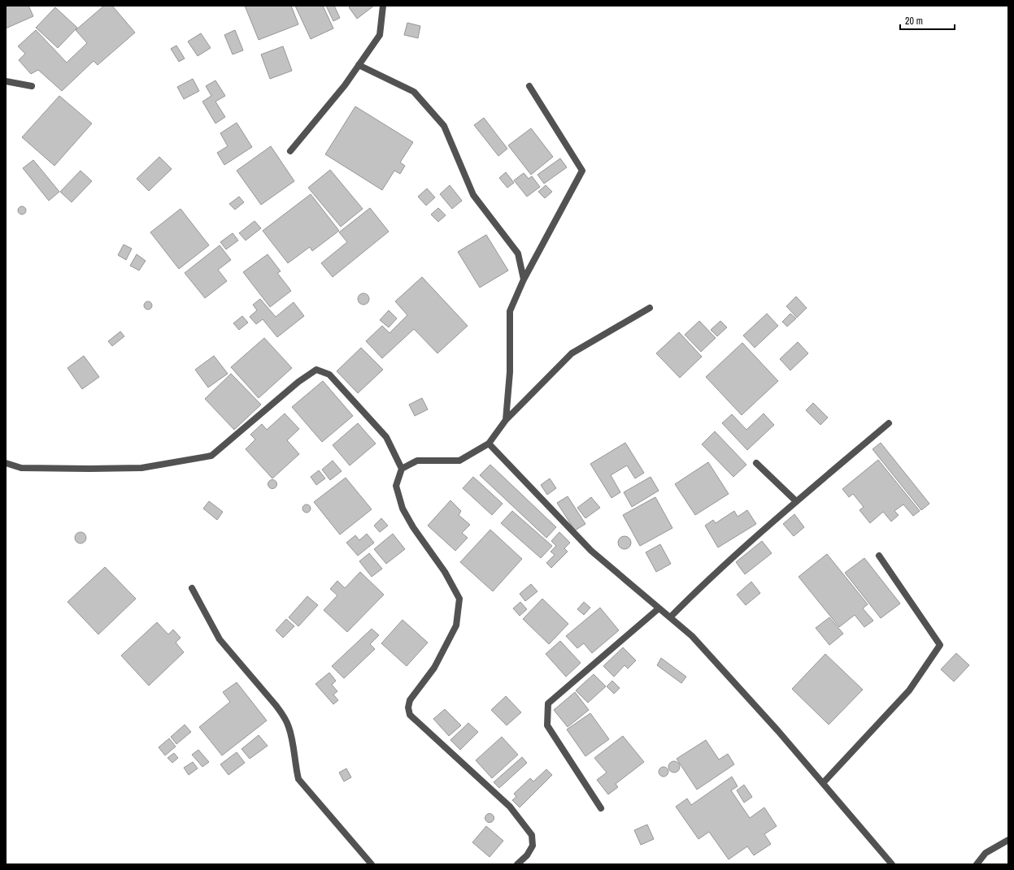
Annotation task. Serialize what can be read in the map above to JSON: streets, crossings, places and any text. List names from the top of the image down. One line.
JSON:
{"scale_bar":"20 m"}
